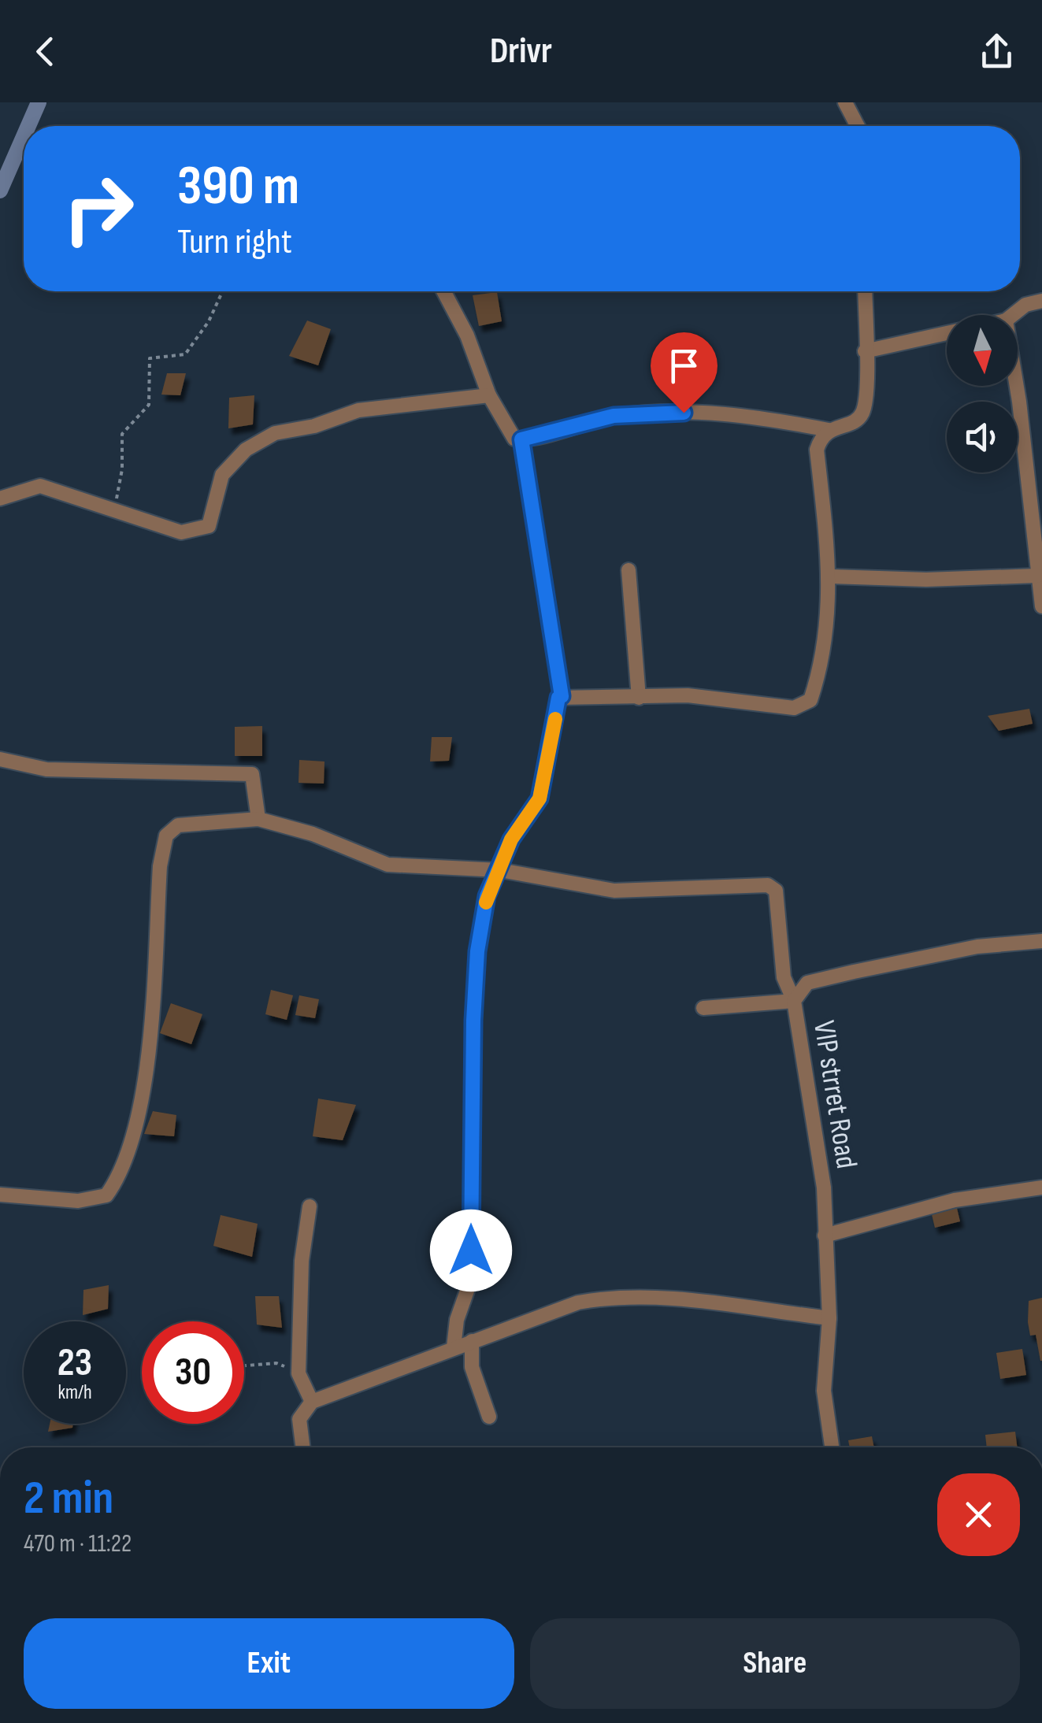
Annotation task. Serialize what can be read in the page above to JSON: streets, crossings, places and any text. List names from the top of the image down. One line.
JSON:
{"streets":{"street":["VIP strret Road"]},"north":"bottom","page":{"header":"Drivr","turn":["390 m","Turn right"],"speed":"23 km/h","limit":"30","heading":["2 min","470 m · 11:22"],"buttons":["Exit","Share"]}}
